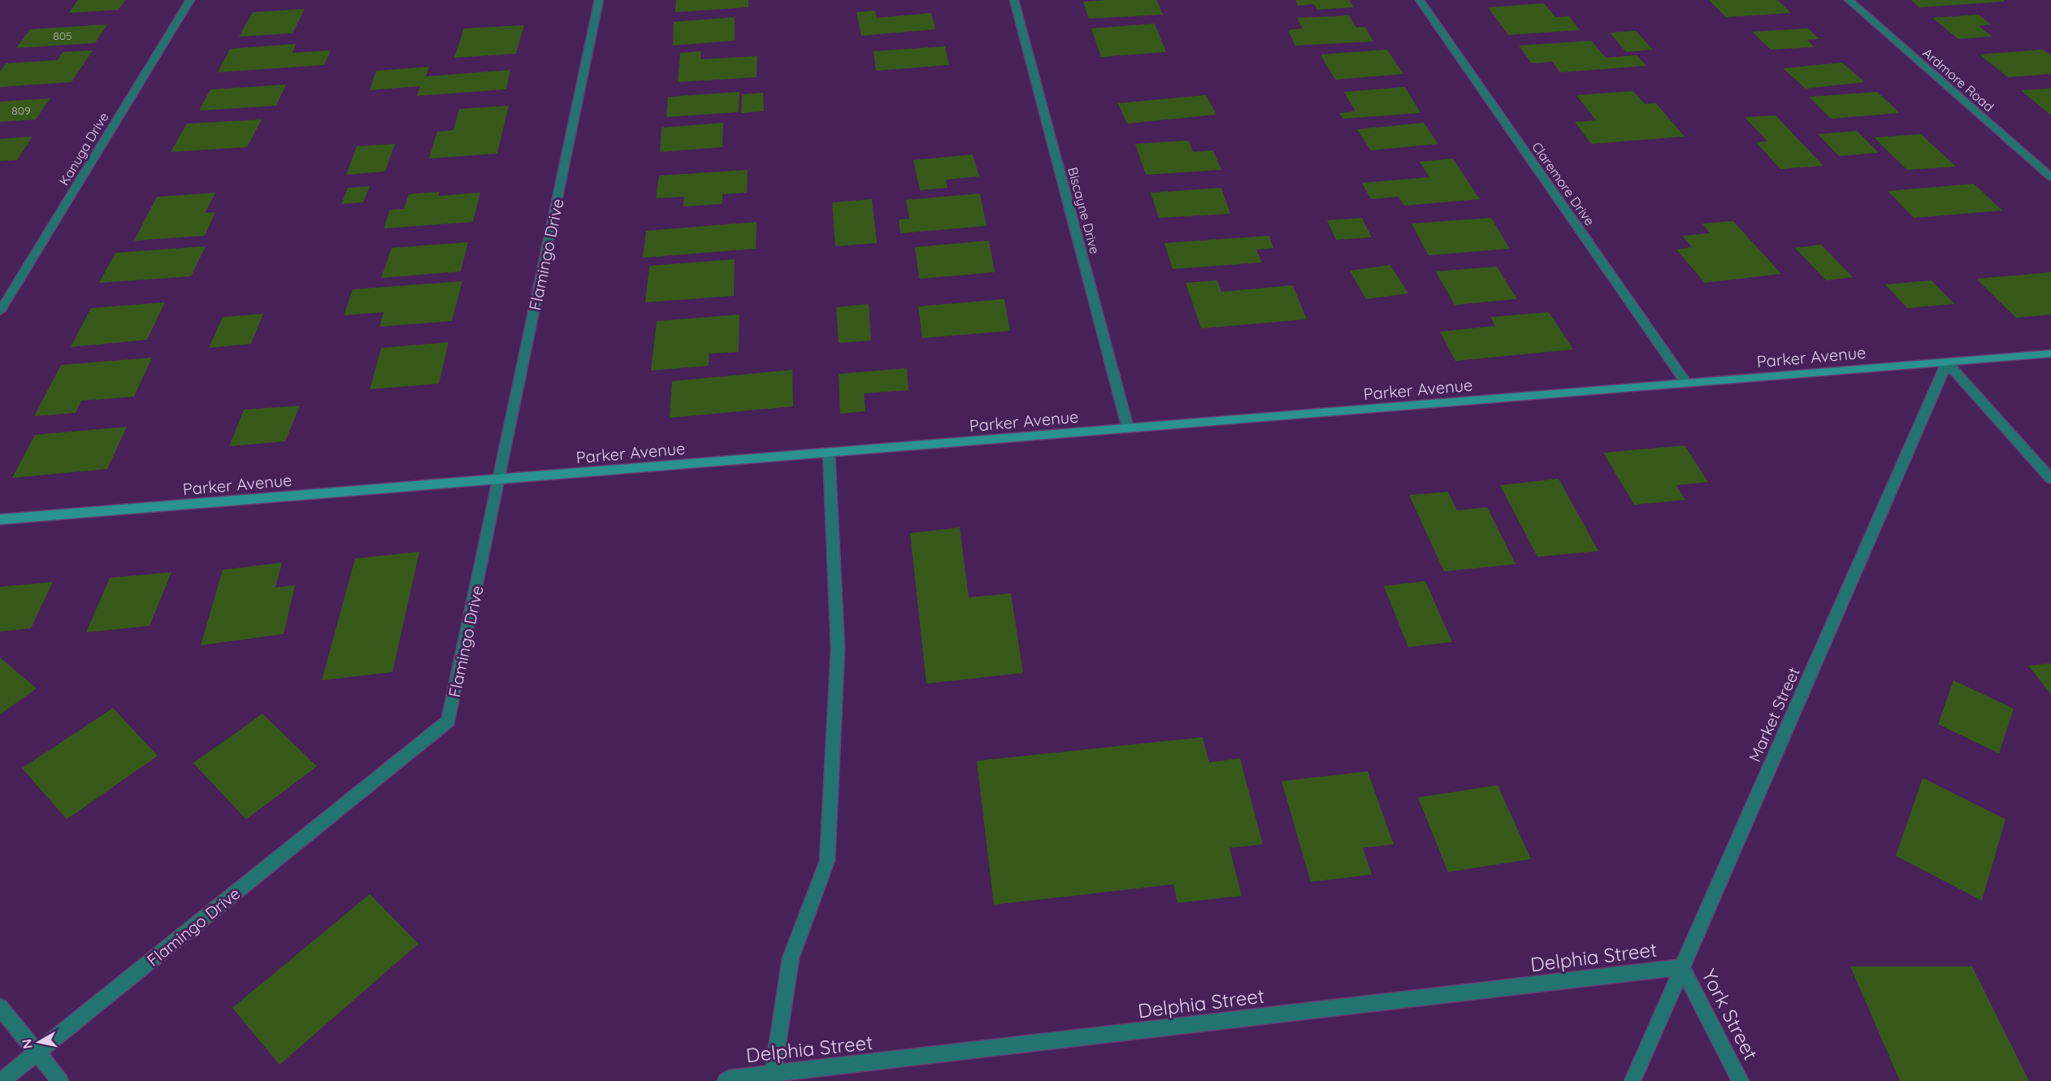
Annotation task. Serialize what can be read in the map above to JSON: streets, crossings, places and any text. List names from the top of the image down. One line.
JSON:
{"streets":{"street":["Ardmore Road","Kanuga Drive","Claremore Drive","Biscayne Drive","Flamingo Drive","Parker Avenue","Market Street","Delphia Street","York Street"]},"crossings":[["Claremore Drive","Parker Avenue"],["Biscayne Drive","Parker Avenue"],["Flamingo Drive","Parker Avenue"],["Parker Avenue","Market Street"],["Market Street","Delphia Street"],["Market Street","York Street"],["Delphia Street","York Street"]],"house_numbers":["805","809"],"north":"left"}
